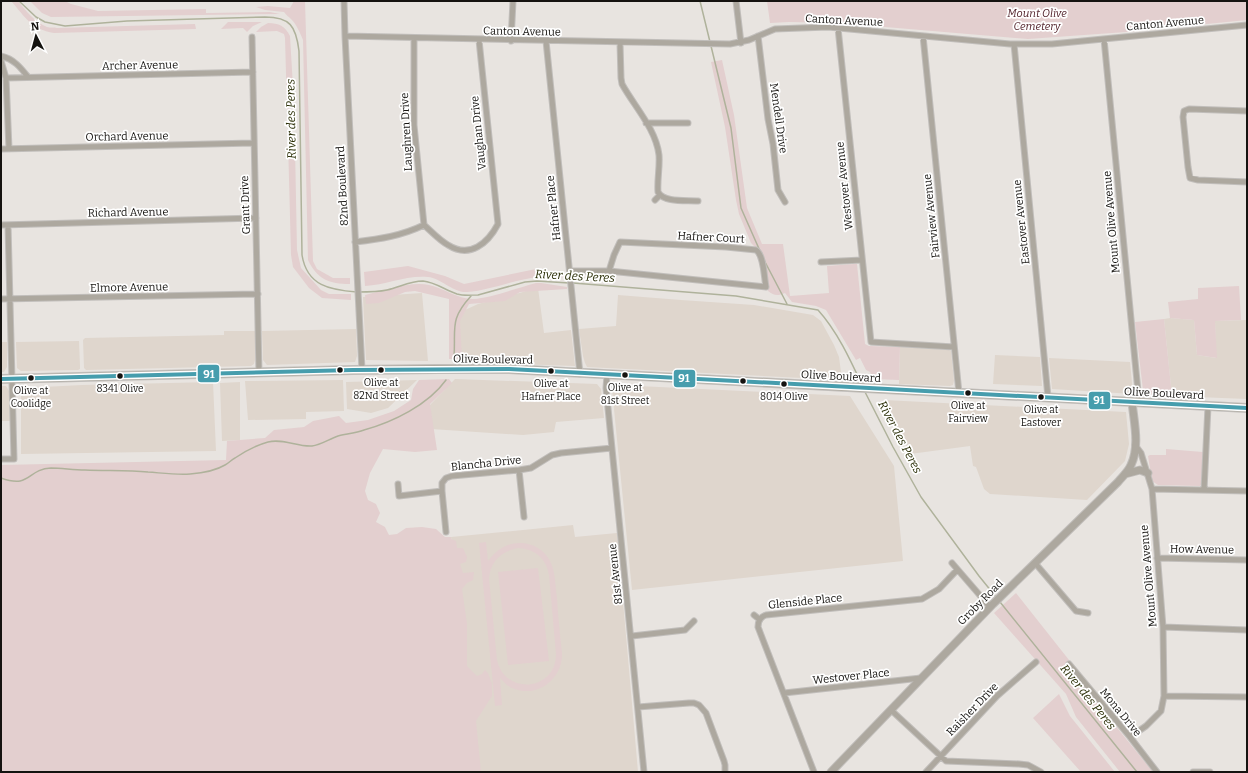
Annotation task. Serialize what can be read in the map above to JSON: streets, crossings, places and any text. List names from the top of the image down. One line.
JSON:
{"streets":{"main road":["Olive Boulevard"],"street":["Canton Avenue","Archer Avenue","Mendell Drive","Laughren Drive","Vaughan Drive","Orchard Avenue","82nd Boulevard","Westover Avenue","Grant Drive","Hafner Place","Richard Avenue","Fairview Avenue","Eastover Avenue","Mount Olive Avenue","Hafner Court","Elmore Avenue","Blancha Drive","How Avenue","81st Avenue","Glenside Place","Groby Road","Westover Place","Raisher Drive","Mona Drive"]},"crossings":[["Canton Avenue","Mendell Drive"],["Canton Avenue","Laughren Drive"],["Canton Avenue","Vaughan Drive"],["Canton Avenue","82nd Boulevard"],["Canton Avenue","Westover Avenue"],["Canton Avenue","Hafner Place"],["Canton Avenue","Fairview Avenue"],["Canton Avenue","Eastover Avenue"],["Canton Avenue","Mount Olive Avenue"],["Archer Avenue","Grant Drive"],["Laughren Drive","Vaughan Drive"],["Orchard Avenue","Grant Drive"],["82nd Boulevard","Olive Boulevard"],["Westover Avenue","Fairview Avenue"],["Grant Drive","Richard Avenue"],["Grant Drive","Elmore Avenue"],["Grant Drive","Olive Boulevard"],["Hafner Place","Hafner Court"],["Hafner Place","Olive Boulevard"],["Fairview Avenue","Olive Boulevard"],["Eastover Avenue","Olive Boulevard"],["Mount Olive Avenue","Olive Boulevard"],["Mount Olive Avenue","How Avenue"],["Mount Olive Avenue","Groby Road"],["Mount Olive Avenue","Mona Drive"],["Olive Boulevard","81st Avenue"],["Blancha Drive","81st Avenue"],["Glenside Place","Westover Place"],["Groby Road","Westover Place"]],"water":["River des Peres"],"parks":["Mount Olive Cemetery"],"places":["Olive at 82Nd Street","Olive at Hafner Place","Olive at 81st Street","8341 Olive","Olive at Coolidge","8014 Olive","Olive at Fairview","Olive at Eastover"],"lines":["transit line 91"],"north":"top"}
